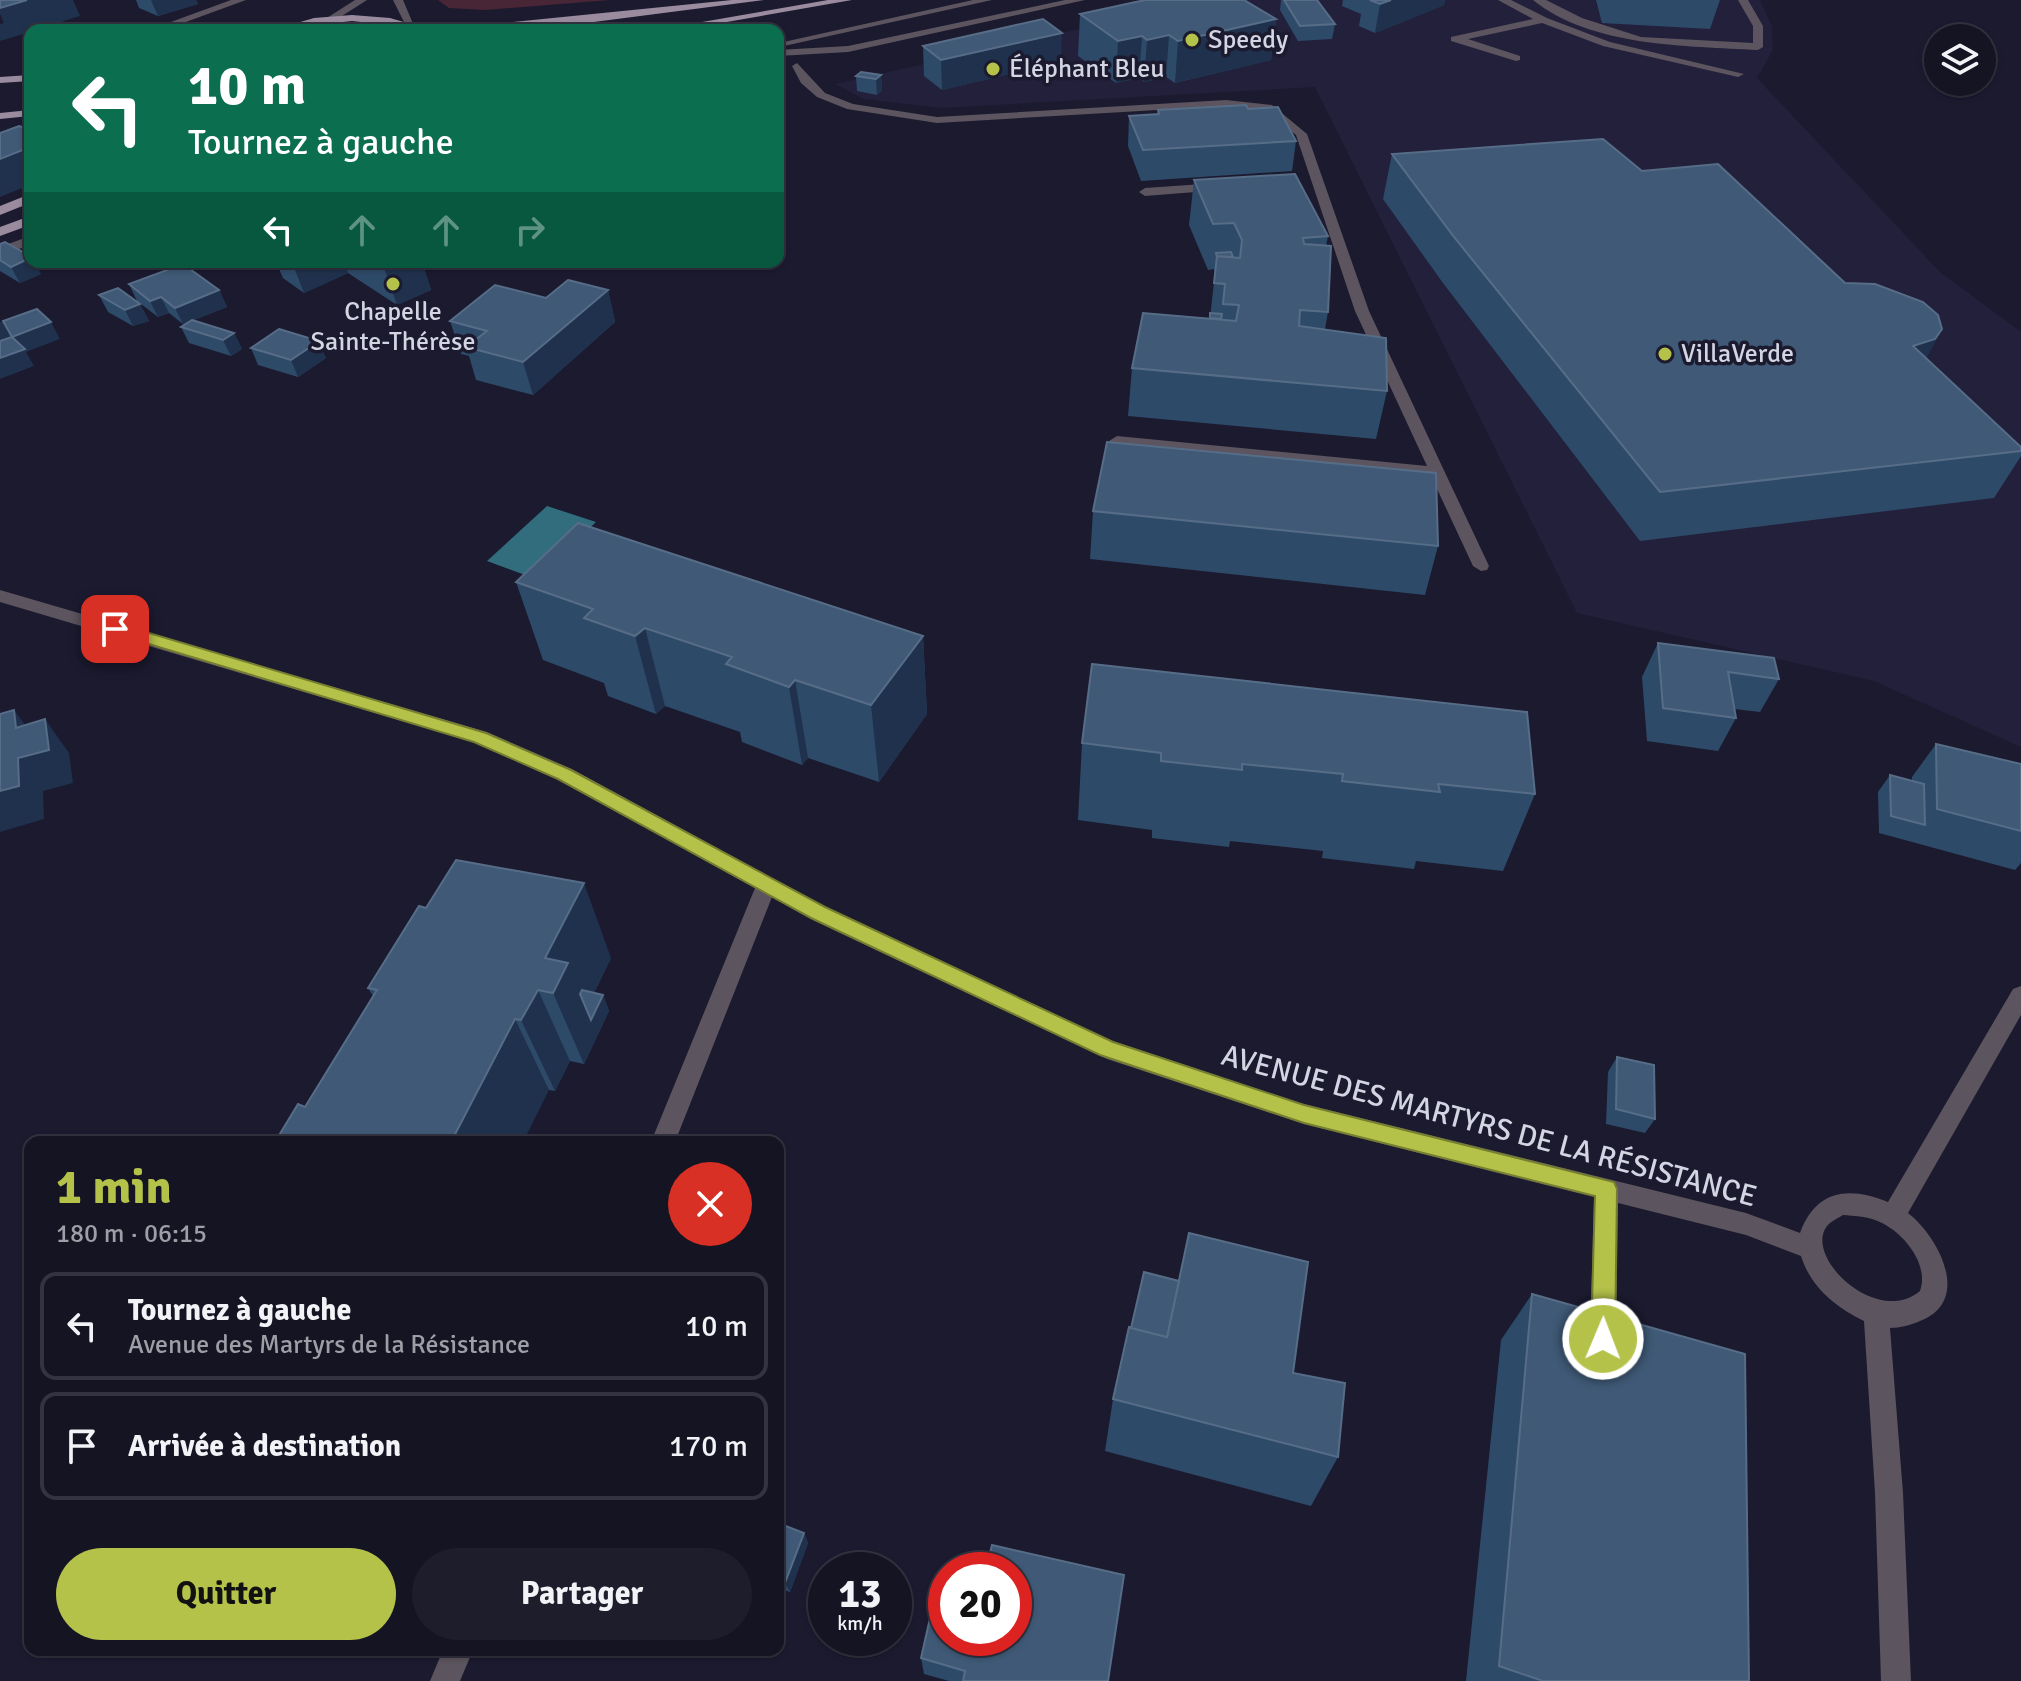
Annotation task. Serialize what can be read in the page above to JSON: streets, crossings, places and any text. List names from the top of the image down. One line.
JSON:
{"streets":{"street":["AVENUE DES MARTYRS DE LA RÉSISTANCE"]},"places":["Speedy","Éléphant Bleu","Chapelle Sainte-Thérèse","VillaVerde"],"page":{"turn":["10 m","Tournez à gauche"],"heading":["1 min","180 m · 06:15"],"list":[{"name":"Tournez à gauche","note":"Avenue des Martyrs de la Résistance","value":"10 m"},{"name":"Arrivée à destination","value":"170 m"}],"buttons":["Quitter","Partager"],"speed":"13 km/h","limit":"20"}}
